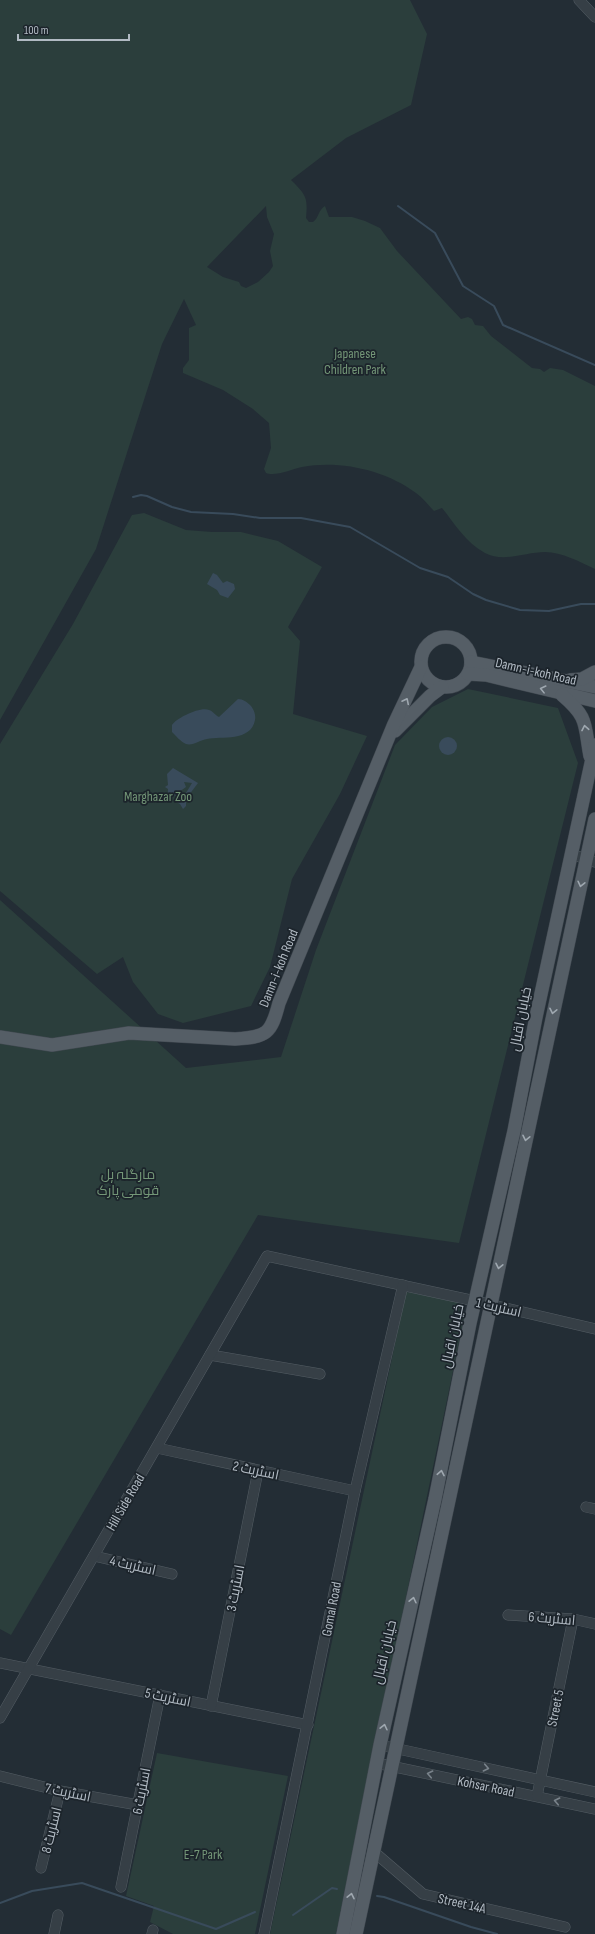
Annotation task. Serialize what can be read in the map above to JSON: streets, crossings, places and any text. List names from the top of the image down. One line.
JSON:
{"streets":{"main road":["Damn-i-koh Road","خیابان اقبال"],"street":["اسٹریٹ 1","اسٹریٹ 2","Hill Side Road","اسٹریٹ 4","اسٹریٹ 3","Gomal Road","اسٹریٹ 6","اسٹریٹ 5","Street 5","Kohsar Road","اسٹریٹ 7","اسٹریٹ 8","Street 14A"]},"crossings":[["خیابان اقبال","اسٹریٹ 1"],["خیابان اقبال","Kohsar Road"],["اسٹریٹ 1","Hill Side Road"],["اسٹریٹ 1","Gomal Road"],["اسٹریٹ 2","Hill Side Road"],["اسٹریٹ 2","اسٹریٹ 3"],["اسٹریٹ 2","Gomal Road"],["Hill Side Road","اسٹریٹ 4"],["Hill Side Road","اسٹریٹ 5"],["اسٹریٹ 3","اسٹریٹ 5"],["Gomal Road","اسٹریٹ 5"],["اسٹریٹ 6","اسٹریٹ 5"],["اسٹریٹ 6","Street 5"],["اسٹریٹ 6","اسٹریٹ 7"],["Street 5","Kohsar Road"],["اسٹریٹ 7","اسٹریٹ 8"]],"parks":["Japanese Children Park","Marghazar Zoo","مارگلہ ہل قومی پارک","E-7 Park"],"scale_bar":"100 m"}
